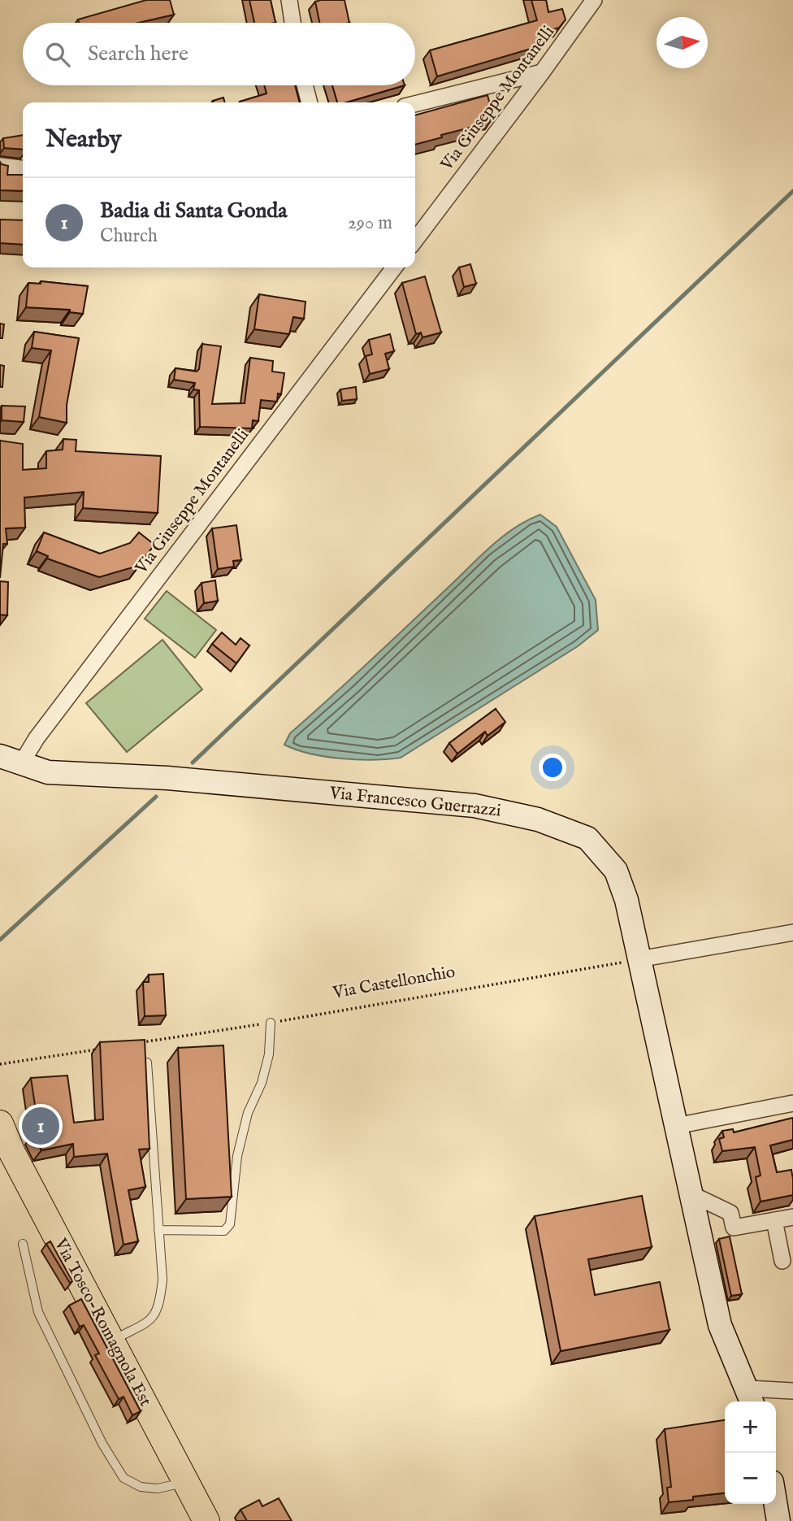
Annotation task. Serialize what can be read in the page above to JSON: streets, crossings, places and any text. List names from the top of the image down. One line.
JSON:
{"streets":{"main road":["Via Francesco Guerrazzi","Via Tosco-Romagnola Est"],"street":["Via Giuseppe Montanelli"],"path":["Via Castellonchio"]},"crossings":[["Via Giuseppe Montanelli","Via Francesco Guerrazzi"],["Via Francesco Guerrazzi","Via Castellonchio"]],"north":"right","page":{"search":"Search here","heading":"Nearby","list":[{"mark":"1","name":"Badia di Santa Gonda","note":"Church","value":"290 m"}],"pins":"1","map_buttons":["+","−"]}}
